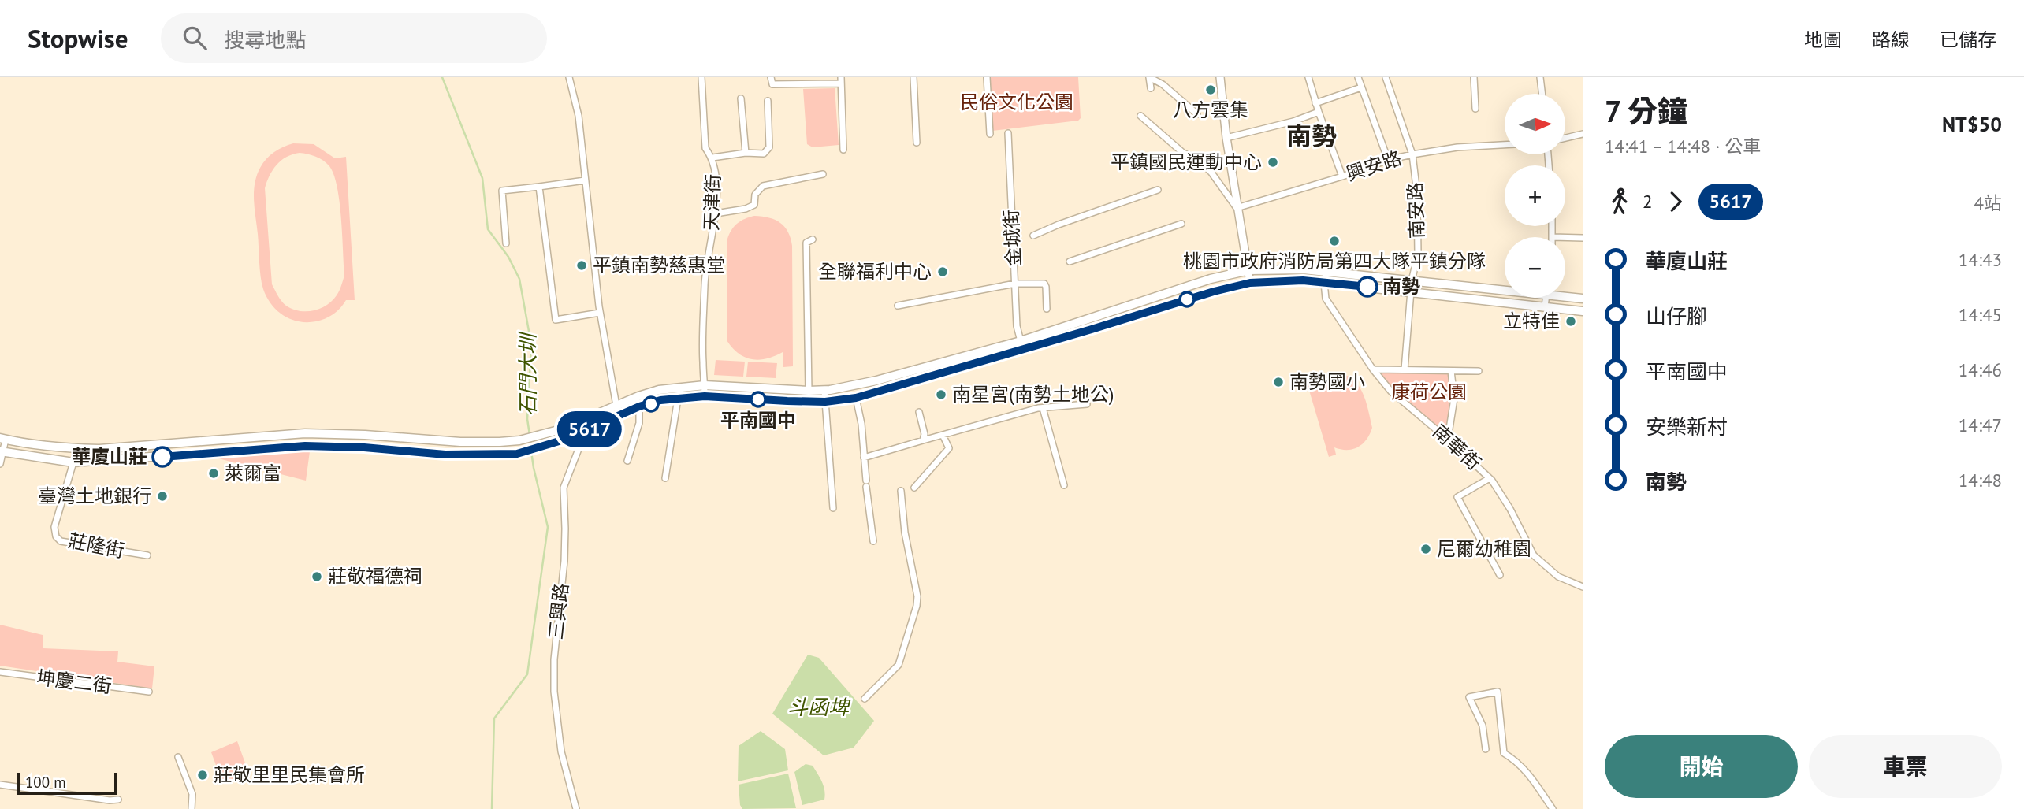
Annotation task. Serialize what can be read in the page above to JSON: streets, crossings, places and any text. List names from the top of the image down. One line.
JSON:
{"streets":{"street":["興安路","天津街","南安路","金城街","南華街","莊隆街","三興路","坤慶二街"]},"crossings":[["興安路","南安路"]],"districts":["南勢"],"water":["石門大圳","斗函埤"],"parks":["民俗文化公園","康荷公園"],"places":["八方雲集","平鎮國民運動中心","桃園市政府消防局第四大隊平鎮分隊","平鎮南勢慈惠堂","全聯福利中心","南勢","立特佳","南勢國小","南星宮(南勢土地公)","平南國中","華廈山莊","萊爾富","臺灣土地銀行","尼爾幼稚園","莊敬福德祠","莊敬里里民集會所"],"lines":["bus line 5617"],"scale_bar":"100 m","north":"right","page":{"header":"Stopwise","search":"搜尋地點","nav":["地圖","路線","已儲存"],"on_map":"5617","heading":["7 分鐘","14:41 – 14:48 · 公車","NT$50"],"map_buttons":["+","−"],"legs":["2","5617","4站"],"list":[{"name":"華廈山莊","value":"14:43"},{"name":"山仔腳","value":"14:45"},{"name":"平南國中","value":"14:46"},{"name":"安樂新村","value":"14:47"},{"name":"南勢","value":"14:48"}],"buttons":["開始","車票"],"scale":"100 m"}}
